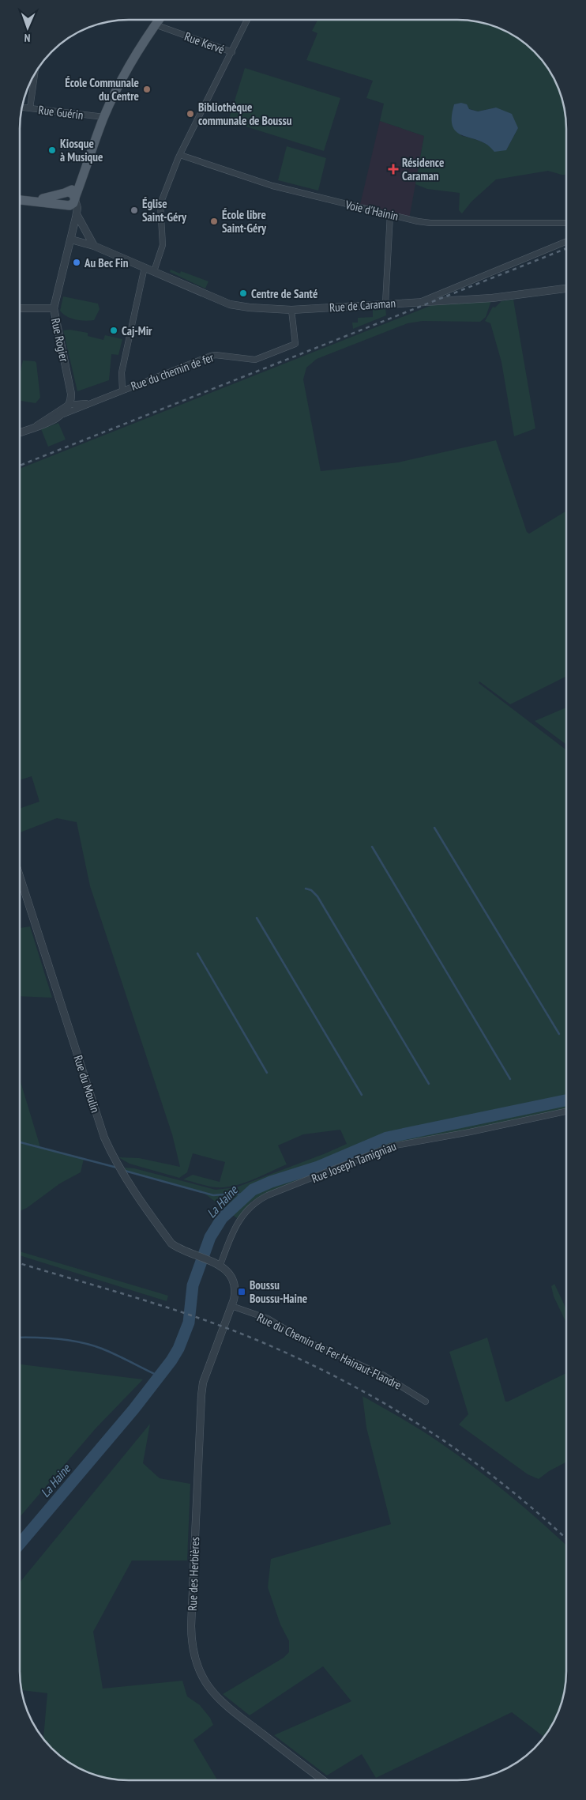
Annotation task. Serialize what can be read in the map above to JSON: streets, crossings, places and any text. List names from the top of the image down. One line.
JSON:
{"streets":{"street":["Rue Kervé","Rue Guérin","Voie d'Hainin","Rue de Caraman","Rue Rogier","Rue du chemin de fer","Rue du Moulin","Rue Joseph Tamigniau","Rue du Chemin de Fer Hainaut-Flandre","Rue des Herbières"]},"crossings":[["Rue de Caraman","Rue Rogier"],["Rue de Caraman","Rue du chemin de fer"],["Rue du Moulin","Rue Joseph Tamigniau"],["Rue du Chemin de Fer Hainaut-Flandre","Rue des Herbières"]],"water":["La Haine"],"places":{"other":["École Communale du Centre","Bibliothèque communale de Boussu","Kiosque à Musique","Église Saint-Géry","École libre Saint-Géry","Au Bec Fin","Centre de Santé","Caj-Mir"],"health":["Résidence Caraman"],"transit":["Boussu Boussu-Haine"]},"north":"bottom"}
